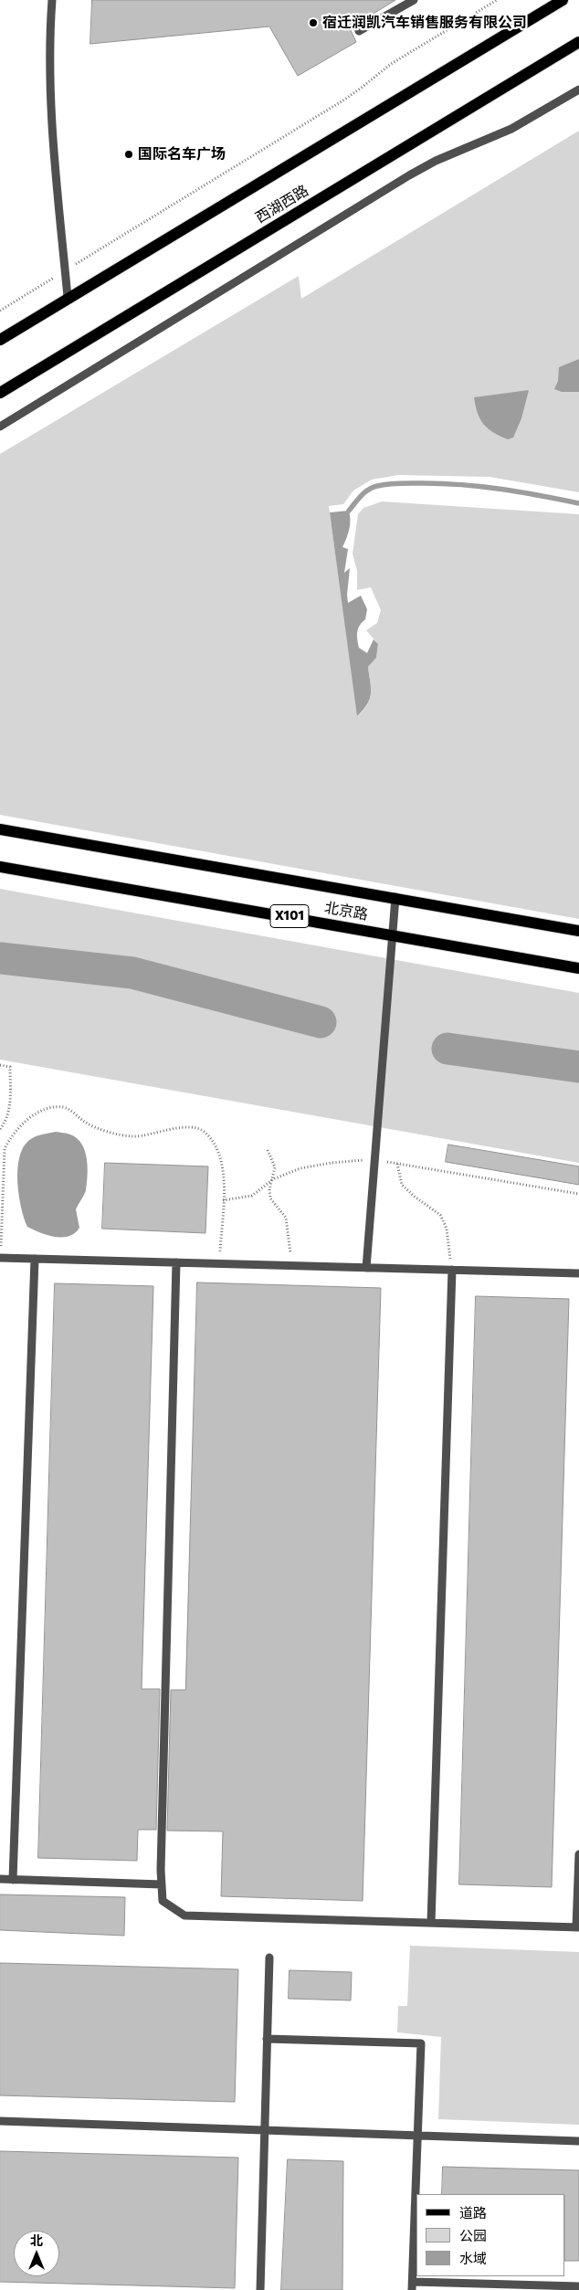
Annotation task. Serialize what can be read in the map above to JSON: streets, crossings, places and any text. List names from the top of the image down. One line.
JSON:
{"streets":{"main road":["西湖西路","北京路","X101"]},"places":["宿迁润凯汽车销售服务有限公司","国际名车广场"],"legend":["道路","公园","水域"],"north":"top"}
